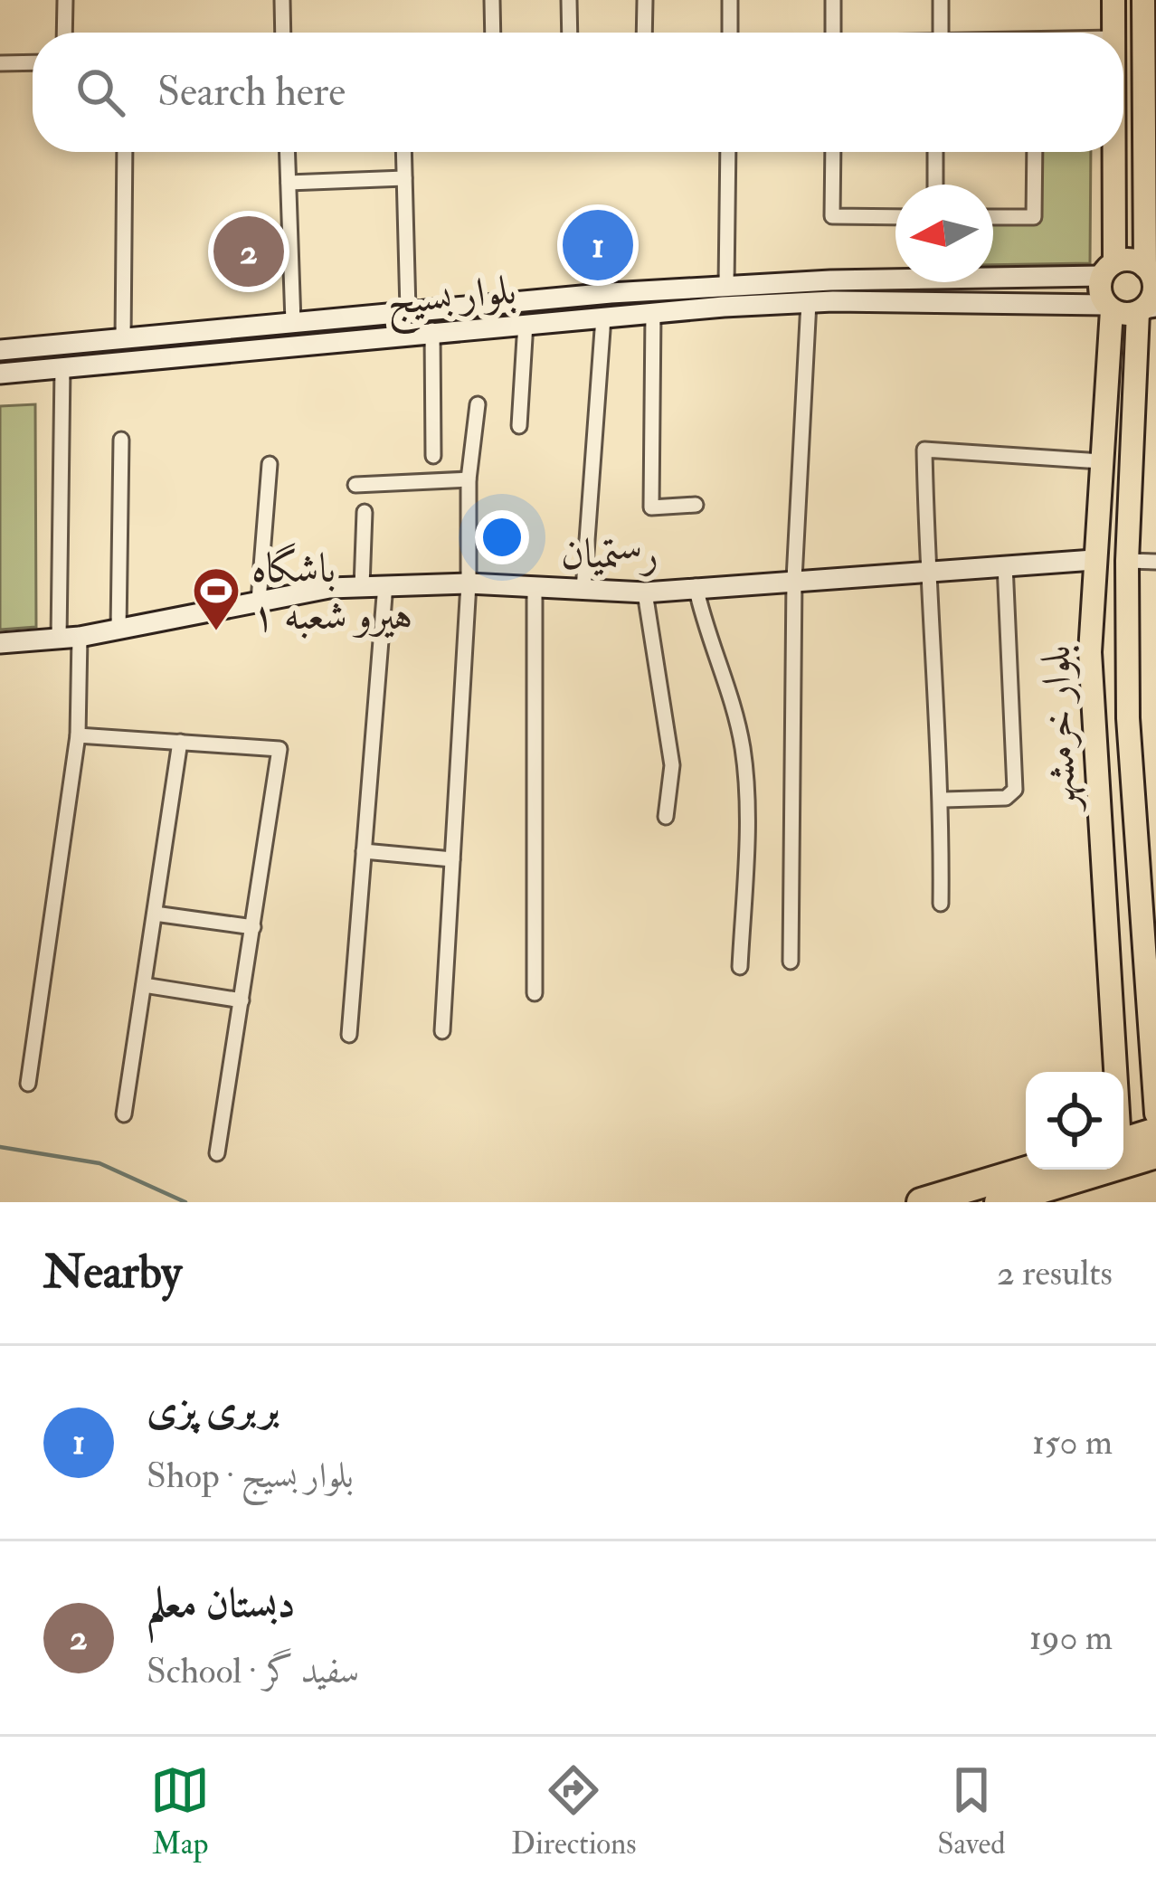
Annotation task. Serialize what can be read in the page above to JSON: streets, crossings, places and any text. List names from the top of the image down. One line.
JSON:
{"streets":{"main road":["بلوار بسیج","رستمیان","بلوار خرمشهر"]},"crossings":[["بلوار بسیج","بلوار خرمشهر"],["رستمیان","بلوار خرمشهر"]],"places":{"sports":["باشگاه هیرو شعبه ۱"]},"north":"left","page":{"search":"Search here","pins":["1","2"],"heading":["Nearby","2 results"],"list":[{"mark":"1","name":"بربری پزی","note":"Shop · بلوار بسیج","value":"150 m"},{"mark":"2","name":"دبستان معلم","note":"School · سفید گر","value":"190 m"}],"nav":["Map","Directions","Saved"]}}
